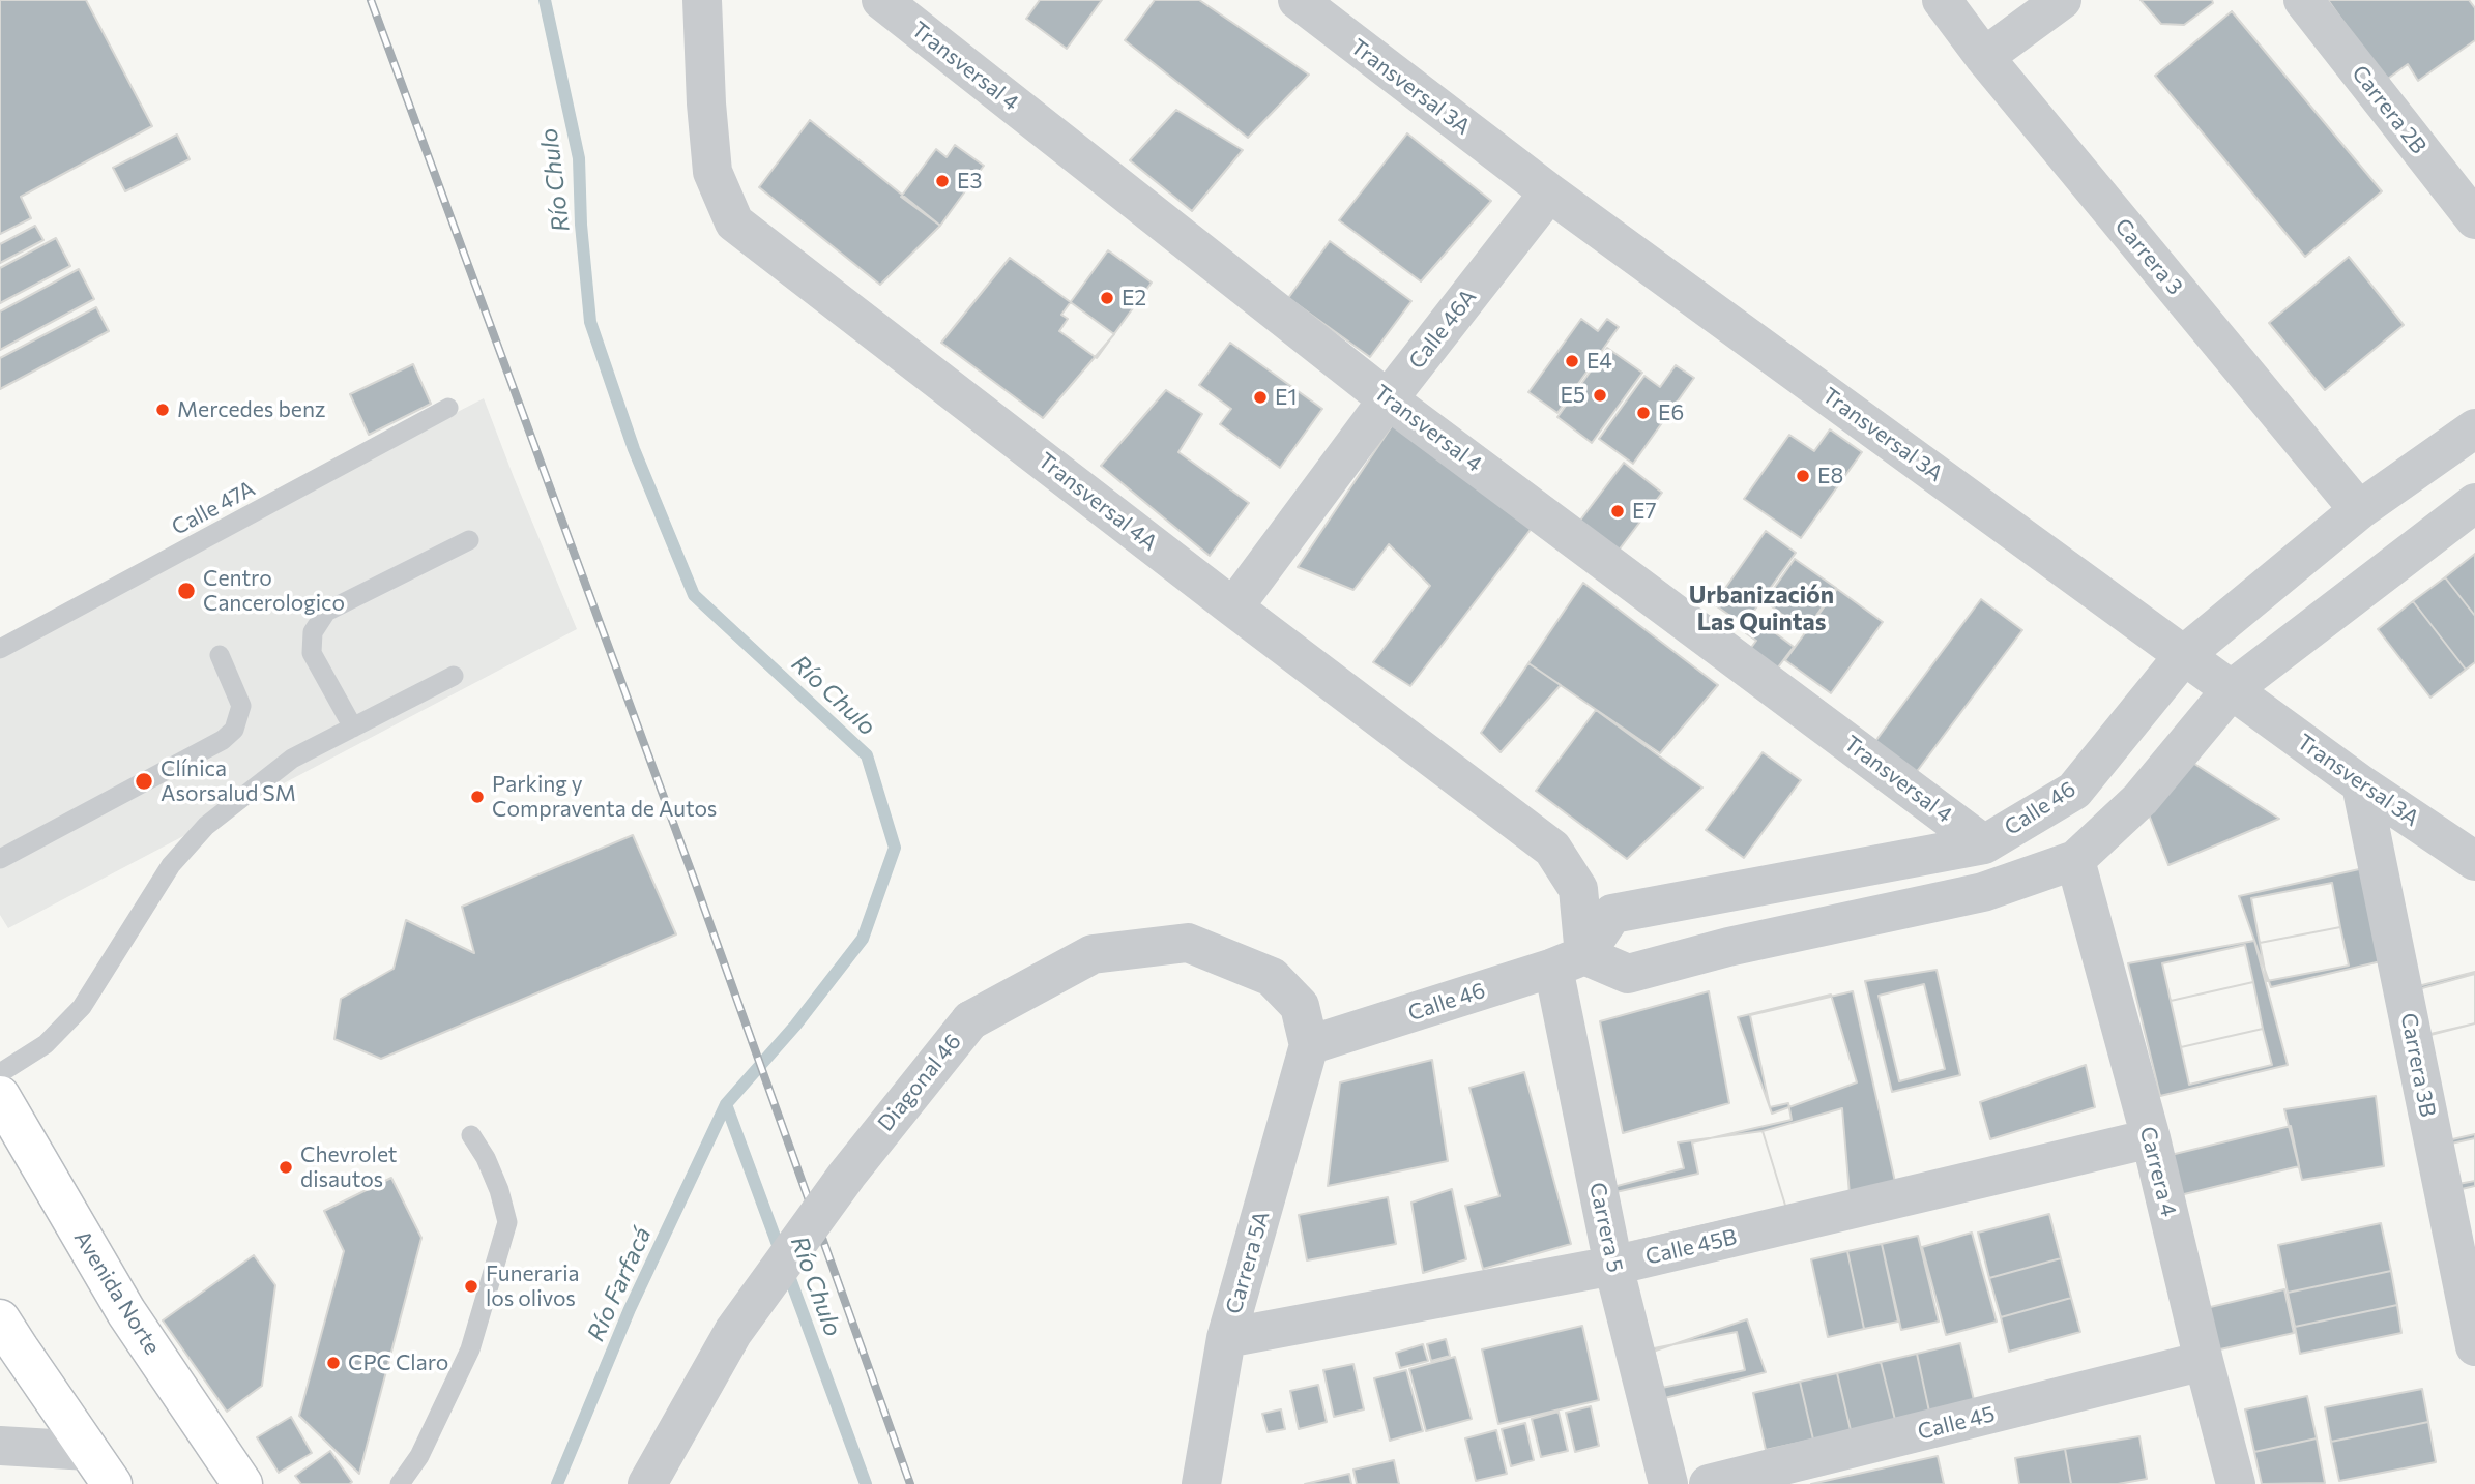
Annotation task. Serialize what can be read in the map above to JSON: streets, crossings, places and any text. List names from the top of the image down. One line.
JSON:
{"streets":{"main road":["Avenida Norte"],"street":["Transversal 4","Transversal 3A","Carrera 2B","Carrera 3","Calle 46A","Transversal 4A","Calle 46","Carrera 3B","Diagonal 46","Carrera 4","Carrera 5","Calle 45B","Carrera 5A","Calle 45"],"lane":["Calle 47A"]},"crossings":[["Transversal 4","Calle 46A"],["Transversal 4","Calle 46"],["Transversal 3A","Calle 46A"],["Transversal 3A","Calle 46"],["Transversal 3A","Carrera 3B"],["Carrera 3","Calle 46"],["Calle 46A","Transversal 4A"],["Transversal 4A","Calle 46"],["Transversal 4A","Carrera 5"],["Calle 46","Diagonal 46"],["Calle 46","Carrera 5"],["Calle 46","Carrera 5A"],["Diagonal 46","Carrera 5A"],["Carrera 4","Calle 45B"],["Carrera 4","Calle 45"],["Carrera 5","Calle 45B"],["Calle 45B","Carrera 5A"]],"districts":["Urbanización Las Quintas"],"water":["Río Chulo","Río Farfacá"],"places":["E3","E2","E4","E5","E1","Mercedes benz","E6","E8","E7","Centro Cancerologico","Clínica Asorsalud SM","Parking y Compraventa de Autos","Chevrolet disautos","Funeraria los olivos","CPC Claro"]}
